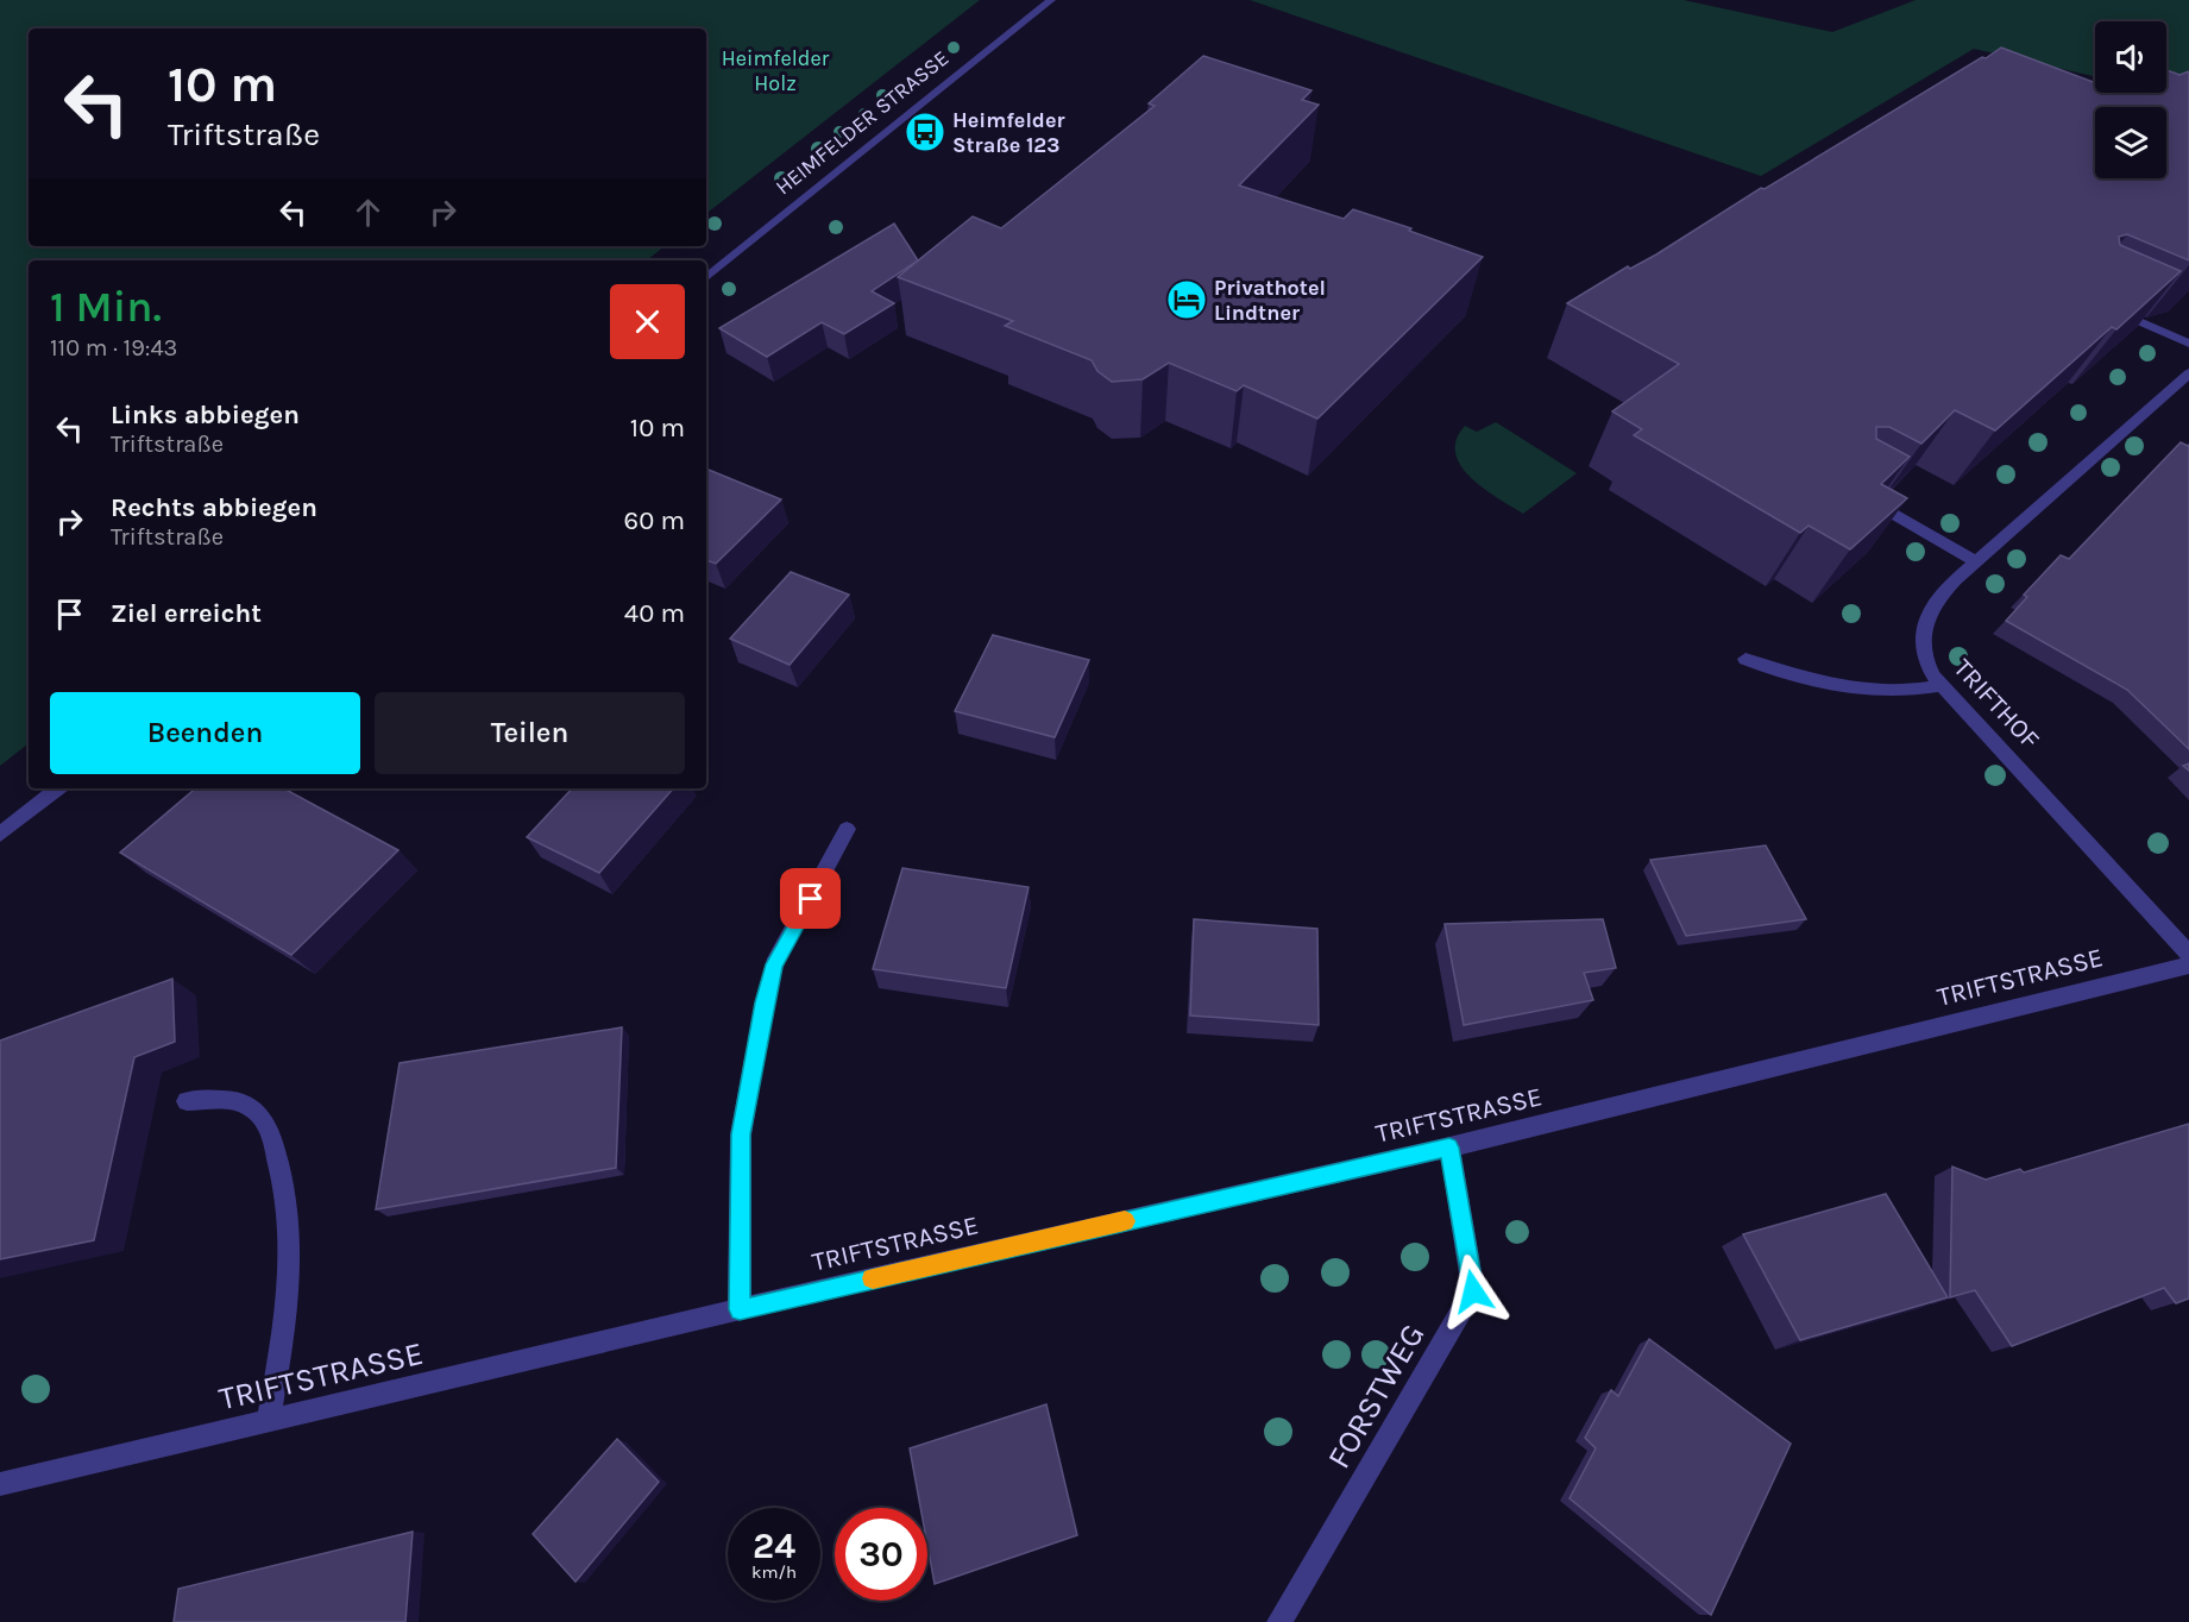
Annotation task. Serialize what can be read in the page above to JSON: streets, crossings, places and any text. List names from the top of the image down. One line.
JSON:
{"streets":{"street":["HEIMFELDER STRASSE","TRIFTHOF","TRIFTSTRASSE","FORSTWEG"]},"crossings":[["TRIFTSTRASSE","FORSTWEG"]],"parks":["Heimfelder Holz"],"places":{"bus stop":["Heimfelder Straße 123"],"hotel":["Privathotel Lindtner"]},"page":{"turn":["10 m","Triftstraße"],"heading":["1 Min.","110 m · 19:43"],"list":[{"name":"Links abbiegen","note":"Triftstraße","value":"10 m"},{"name":"Rechts abbiegen","note":"Triftstraße","value":"60 m"},{"name":"Ziel erreicht","value":"40 m"}],"buttons":["Beenden","Teilen"],"speed":"24 km/h","limit":"30"}}
